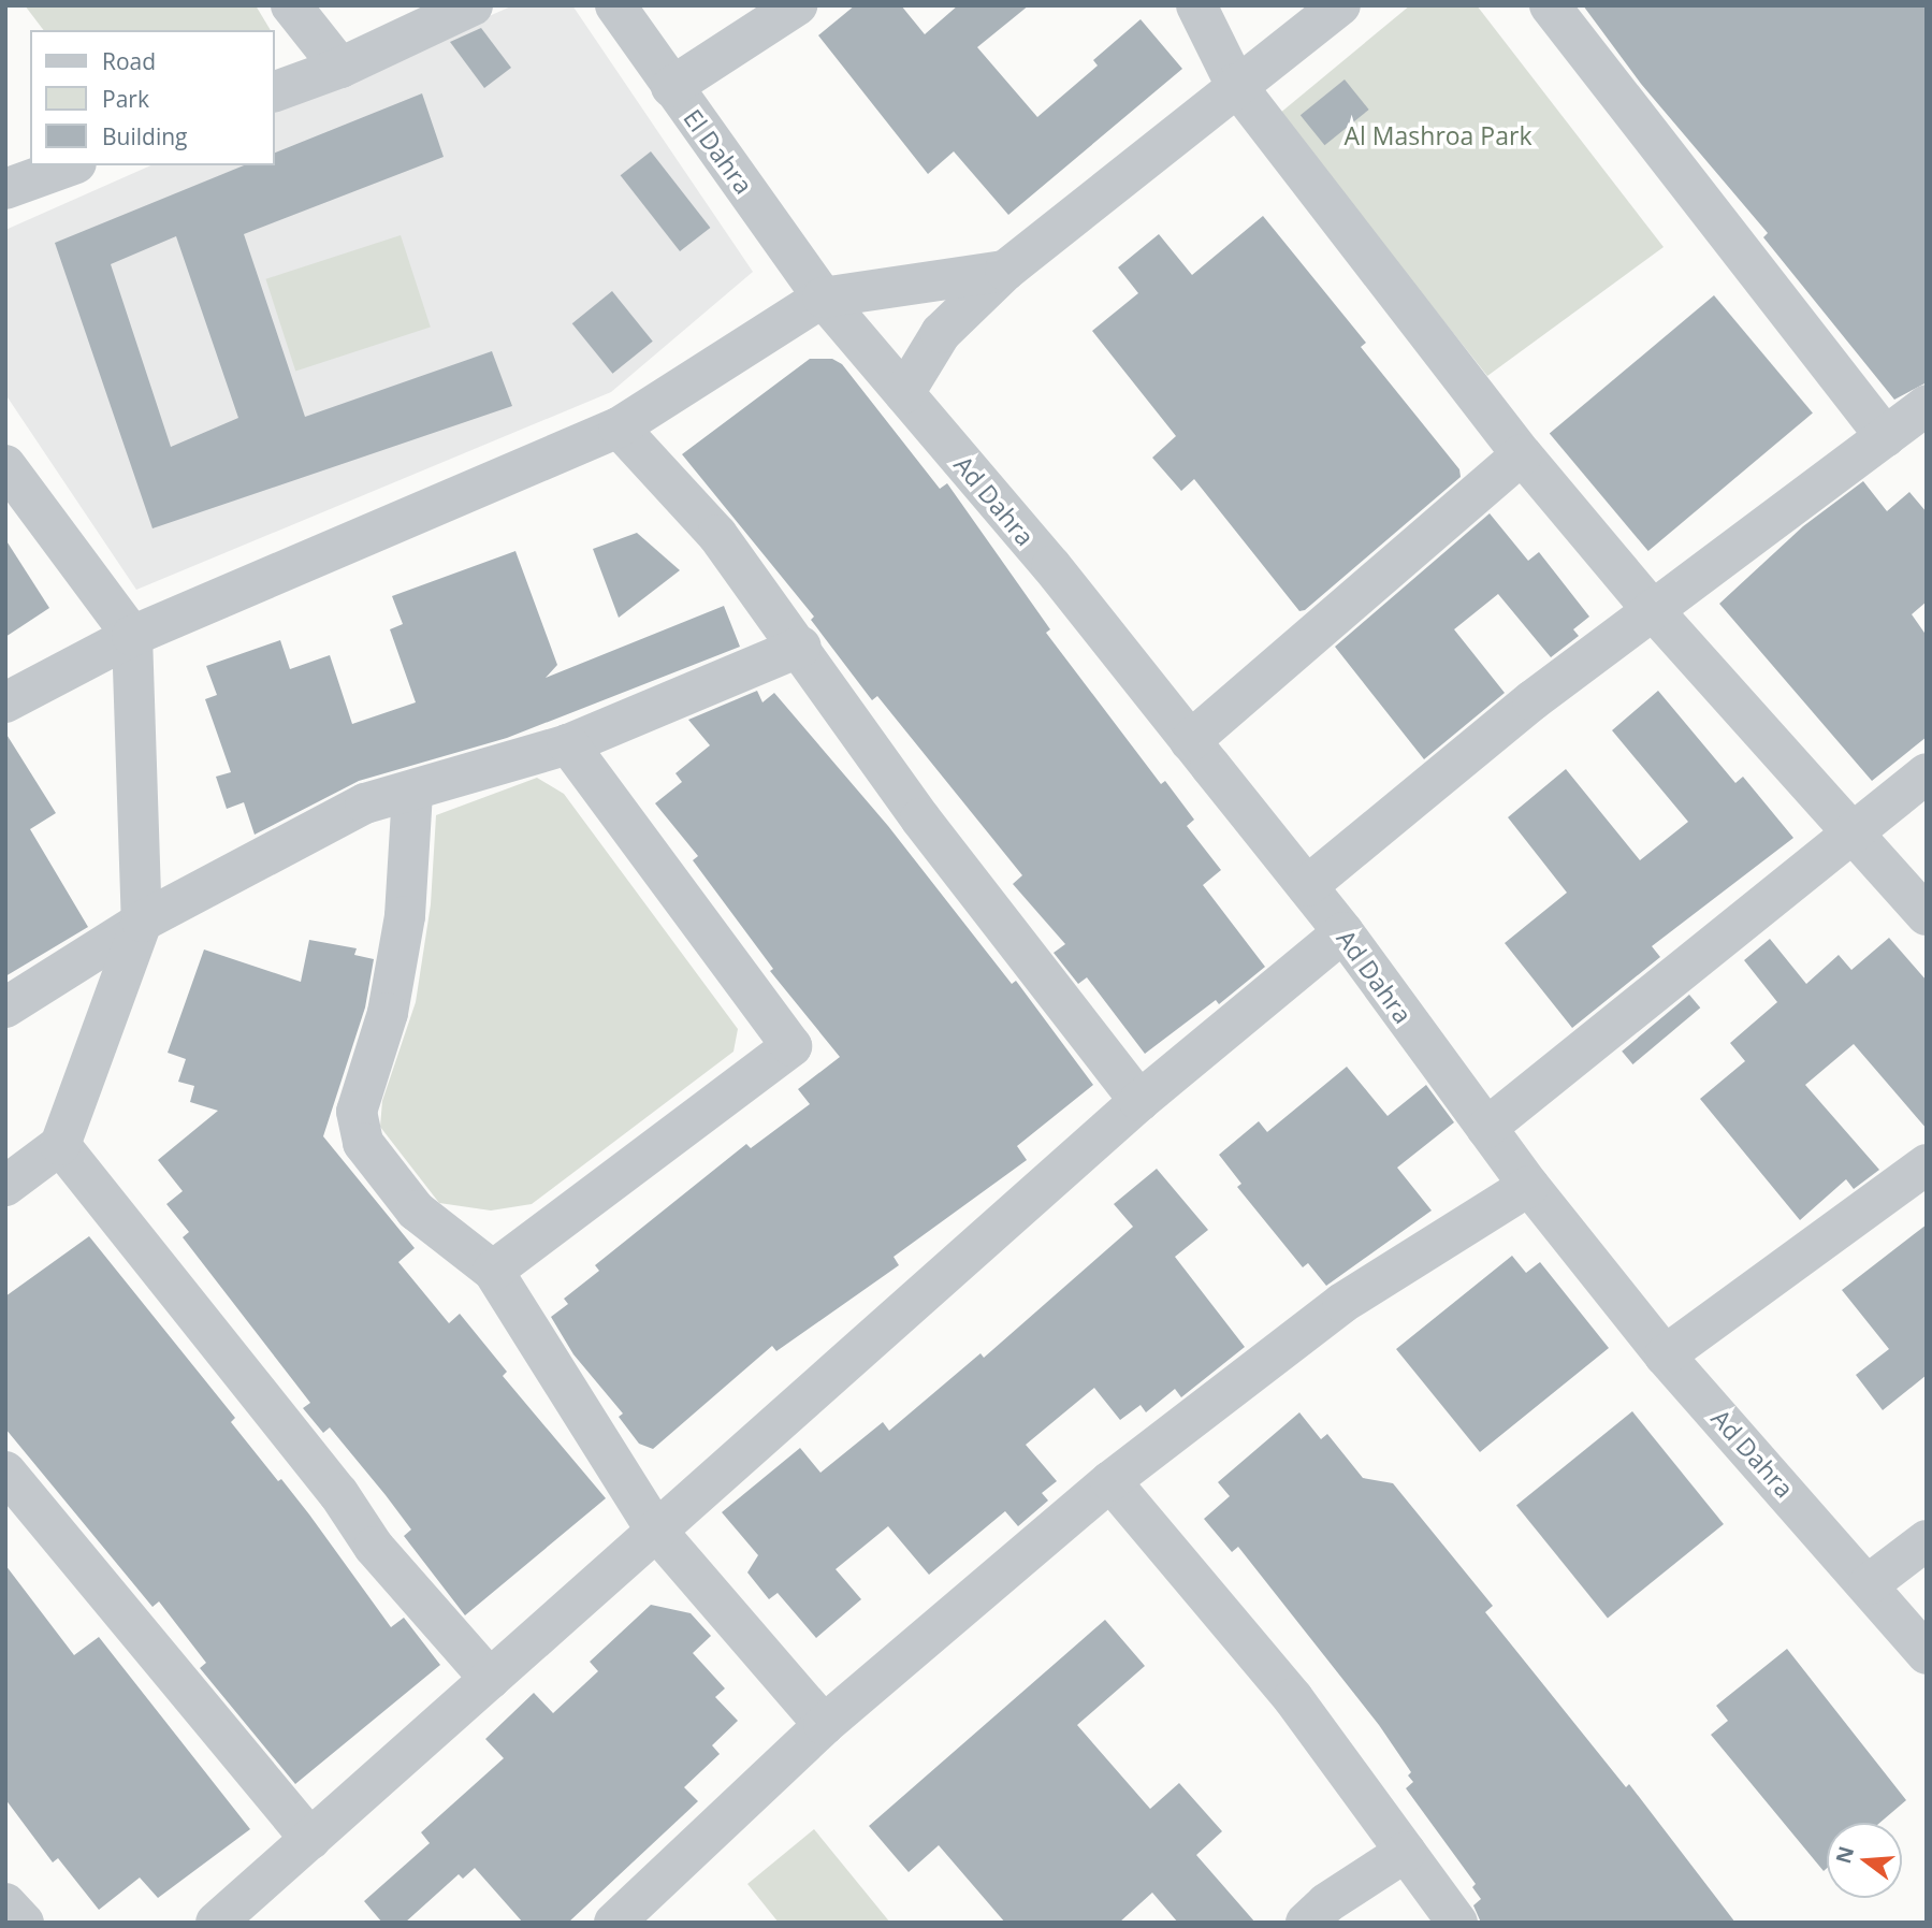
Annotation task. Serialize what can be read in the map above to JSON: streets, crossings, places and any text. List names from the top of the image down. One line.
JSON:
{"streets":{"street":["El Dahra","Ad Dahra"]},"crossings":[["El Dahra","Ad Dahra"]],"parks":["Al Mashroa Park"],"legend":["Road","Park","Building"],"north":"left"}
